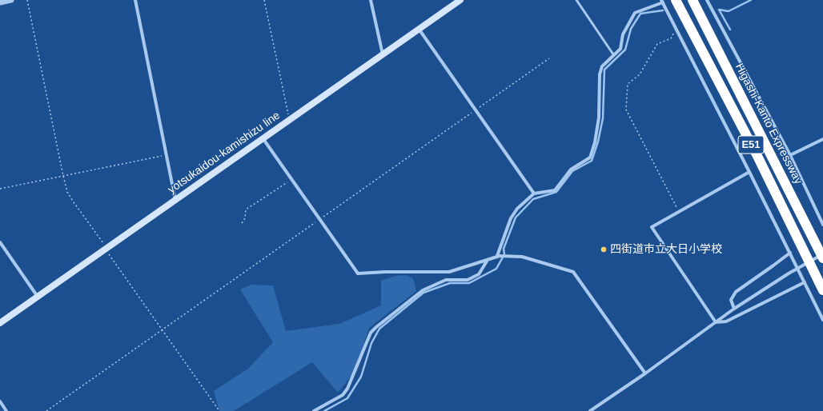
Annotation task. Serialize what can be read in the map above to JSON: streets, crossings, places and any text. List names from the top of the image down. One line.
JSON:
{"streets":{"highway":["Higashi-Kanto Expressway","E51"],"main road":["yotsukaidou-kamishizu line"]},"places":["四街道市立大日小学校"]}
